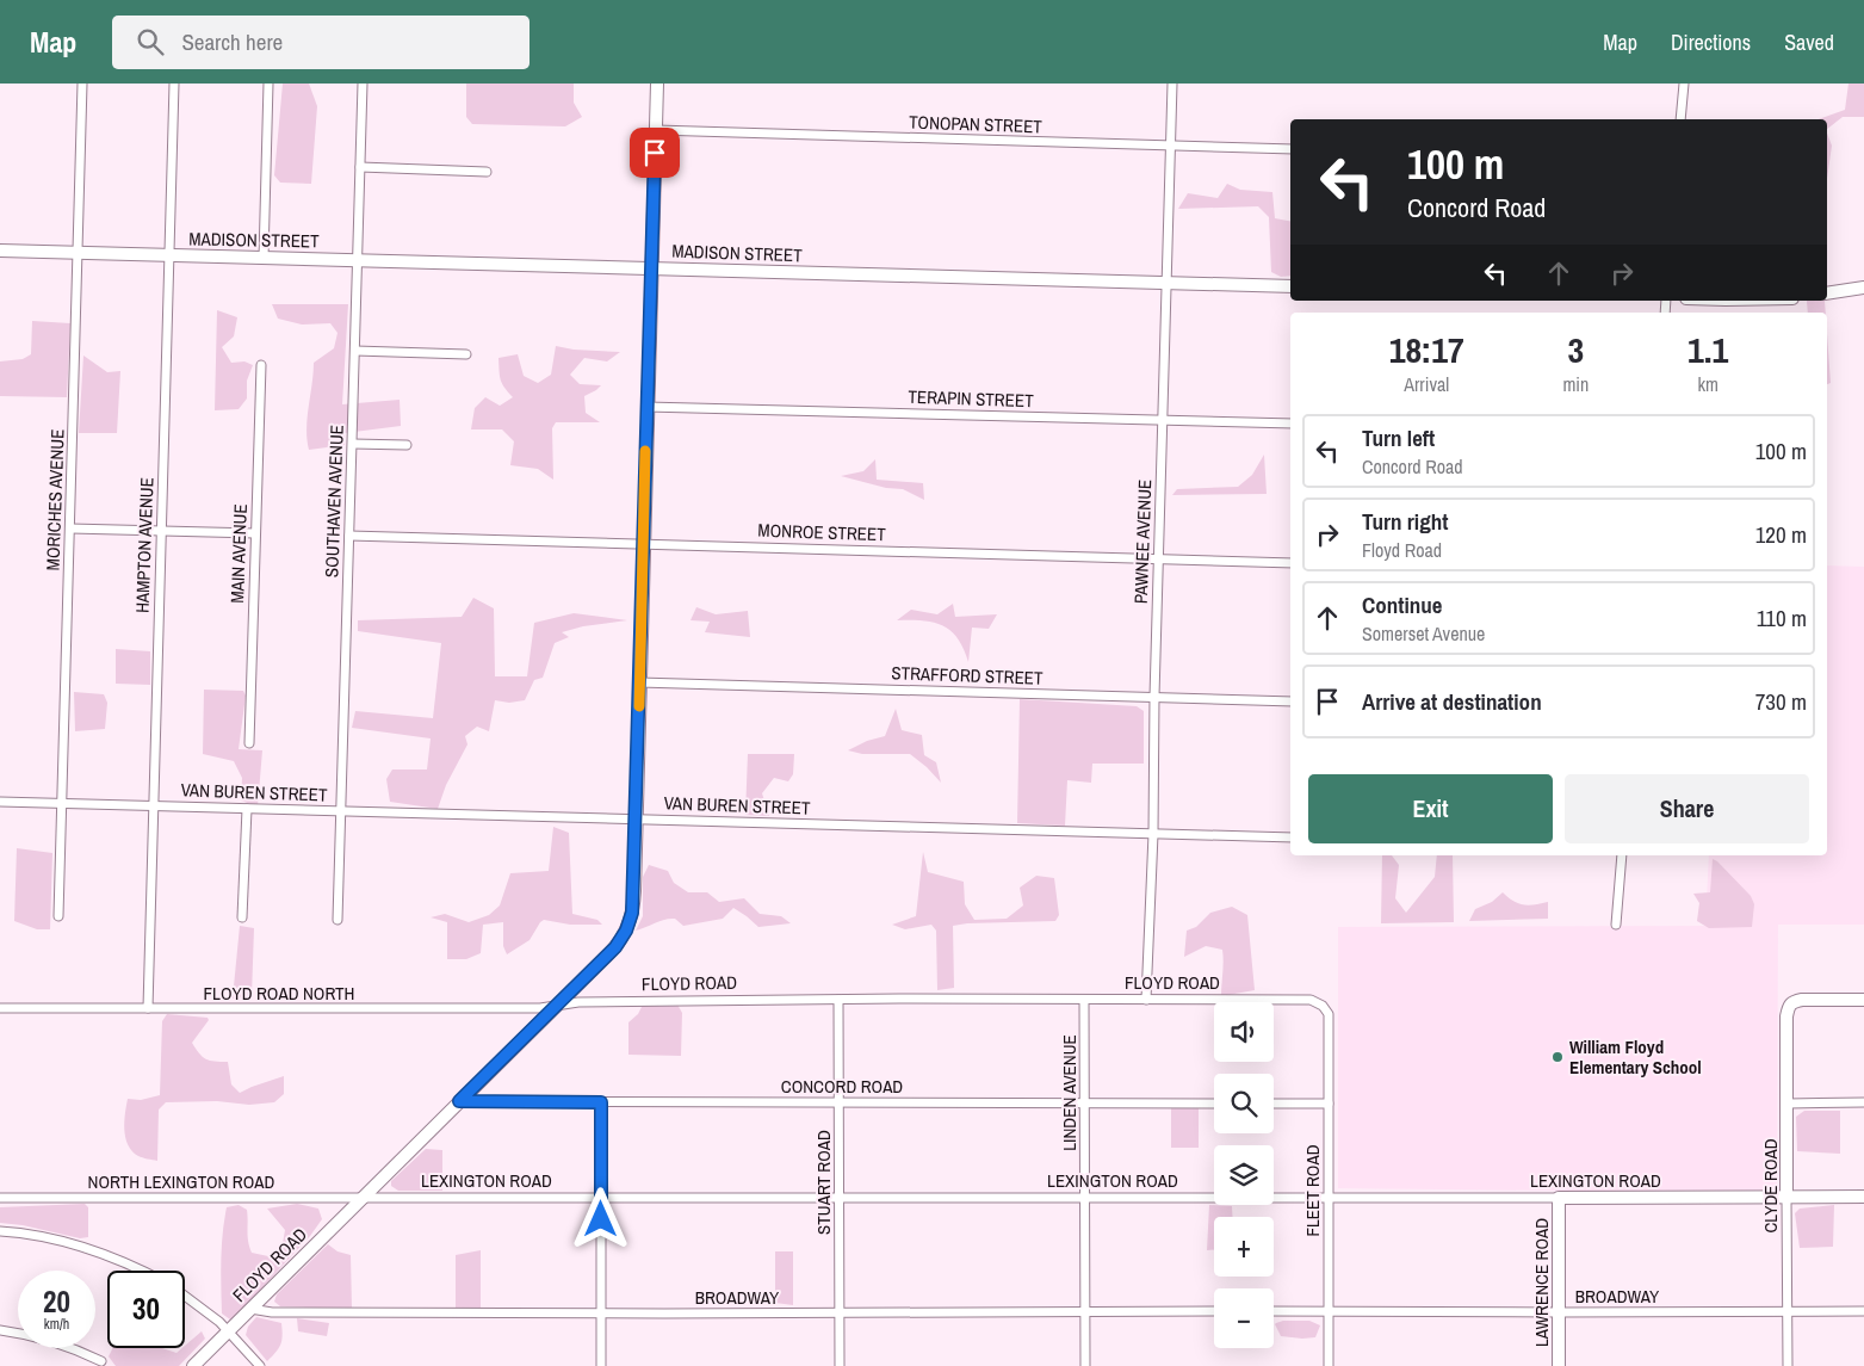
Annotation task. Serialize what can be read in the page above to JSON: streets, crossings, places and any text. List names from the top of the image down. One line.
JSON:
{"streets":{"street":["TONOPAN STREET","MADISON STREET","TERAPIN STREET","MORICHES AVENUE","SOUTHAVEN AVENUE","MONROE STREET","PAWNEE AVENUE","HAMPTON AVENUE","MAIN AVENUE","STRAFFORD STREET","VAN BUREN STREET","FLOYD ROAD","FLOYD ROAD NORTH","CONCORD ROAD","LINDEN AVENUE","LEXINGTON ROAD","NORTH LEXINGTON ROAD","STUART ROAD","CLYDE ROAD","FLEET ROAD","LAWRENCE ROAD","BROADWAY"]},"crossings":[["TONOPAN STREET","PAWNEE AVENUE"],["MADISON STREET","MORICHES AVENUE"],["MADISON STREET","SOUTHAVEN AVENUE"],["MADISON STREET","PAWNEE AVENUE"],["MADISON STREET","HAMPTON AVENUE"],["TERAPIN STREET","PAWNEE AVENUE"],["MORICHES AVENUE","VAN BUREN STREET"],["SOUTHAVEN AVENUE","MONROE STREET"],["SOUTHAVEN AVENUE","VAN BUREN STREET"],["MONROE STREET","PAWNEE AVENUE"],["PAWNEE AVENUE","STRAFFORD STREET"],["PAWNEE AVENUE","VAN BUREN STREET"],["PAWNEE AVENUE","FLOYD ROAD"],["HAMPTON AVENUE","VAN BUREN STREET"],["HAMPTON AVENUE","FLOYD ROAD NORTH"],["FLOYD ROAD","FLOYD ROAD NORTH"],["FLOYD ROAD","CONCORD ROAD"],["FLOYD ROAD","LINDEN AVENUE"],["FLOYD ROAD","LEXINGTON ROAD"],["FLOYD ROAD","NORTH LEXINGTON ROAD"],["FLOYD ROAD","STUART ROAD"],["FLOYD ROAD","FLEET ROAD"],["FLOYD ROAD","BROADWAY"],["CONCORD ROAD","LINDEN AVENUE"],["CONCORD ROAD","STUART ROAD"],["LINDEN AVENUE","LEXINGTON ROAD"],["LINDEN AVENUE","BROADWAY"],["LEXINGTON ROAD","NORTH LEXINGTON ROAD"],["LEXINGTON ROAD","STUART ROAD"],["LEXINGTON ROAD","CLYDE ROAD"],["LEXINGTON ROAD","FLEET ROAD"],["LEXINGTON ROAD","LAWRENCE ROAD"],["STUART ROAD","BROADWAY"],["CLYDE ROAD","BROADWAY"],["FLEET ROAD","BROADWAY"],["LAWRENCE ROAD","BROADWAY"]],"places":["William Floyd Elementary School"],"page":{"header":"Map","search":"Search here","nav":["Map","Directions","Saved"],"turn":["100 m","Concord Road"],"eta":["18:17","Arrival","3","min","1.1","km"],"list":[{"name":"Turn left","note":"Concord Road","value":"100 m"},{"name":"Turn right","note":"Floyd Road","value":"120 m"},{"name":"Continue","note":"Somerset Avenue","value":"110 m"},{"name":"Arrive at destination","value":"730 m"}],"buttons":["Exit","Share"],"map_buttons":["+","−"],"speed":"20 km/h","limit":"30"}}
